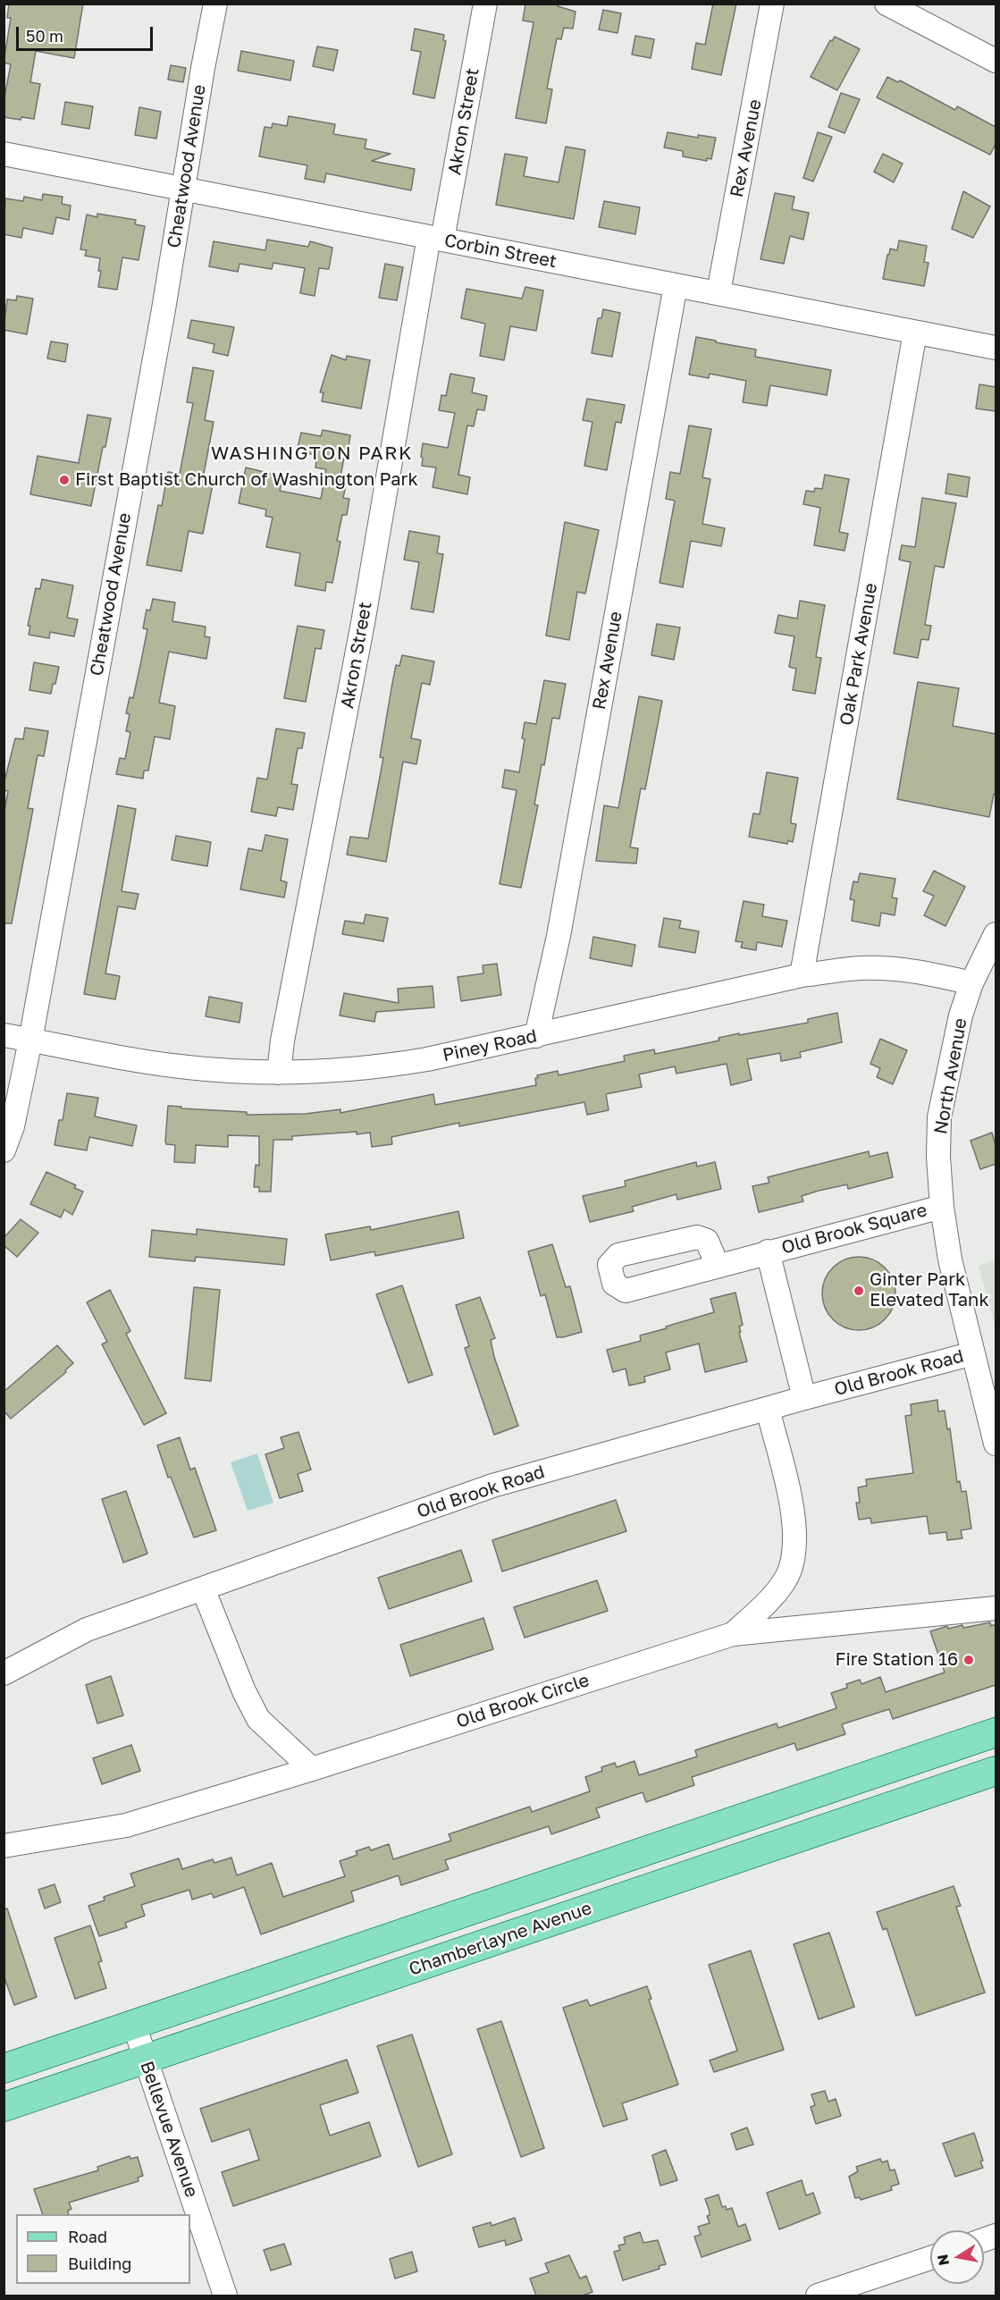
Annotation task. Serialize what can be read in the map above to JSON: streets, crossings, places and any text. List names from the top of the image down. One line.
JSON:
{"streets":{"main road":["Chamberlayne Avenue"],"street":["Akron Street","Rex Avenue","Cheatwood Avenue","Corbin Street","Oak Park Avenue","Piney Road","North Avenue","Old Brook Square","Old Brook Road","Old Brook Circle","Bellevue Avenue"]},"crossings":[["Akron Street","Corbin Street"],["Akron Street","Piney Road"],["Rex Avenue","Corbin Street"],["Rex Avenue","Piney Road"],["Cheatwood Avenue","Corbin Street"],["Cheatwood Avenue","Piney Road"],["Corbin Street","Oak Park Avenue"],["Oak Park Avenue","Piney Road"],["Piney Road","North Avenue"],["North Avenue","Old Brook Square"],["North Avenue","Old Brook Road"],["Old Brook Square","Old Brook Road"],["Old Brook Road","Old Brook Circle"],["Chamberlayne Avenue","Bellevue Avenue"]],"districts":["WASHINGTON PARK"],"places":["First Baptist Church of Washington Park","Ginter Park Elevated Tank","Fire Station 16"],"legend":["Road","Building"],"scale_bar":"50 m","north":"left"}
